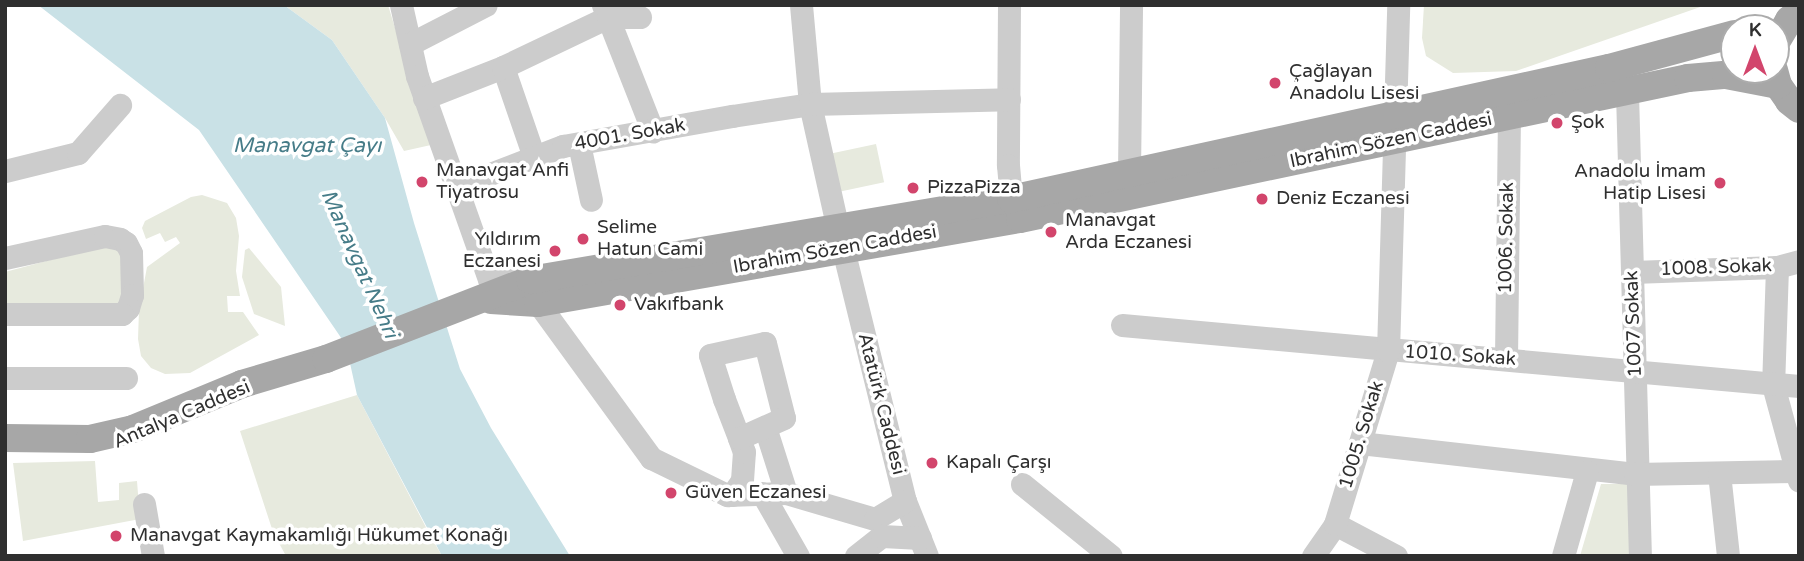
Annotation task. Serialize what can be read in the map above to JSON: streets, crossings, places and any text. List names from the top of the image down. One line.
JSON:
{"streets":{"main road":["Ibrahim Sözen Caddesi","Antalya Caddesi"],"street":["4001. Sokak","1006. Sokak","1008. Sokak","1007 Sokak","1010. Sokak","Atatürk Caddesi","1005. Sokak"]},"crossings":[["4001. Sokak","Atatürk Caddesi"],["Ibrahim Sözen Caddesi","1006. Sokak"],["Ibrahim Sözen Caddesi","1007 Sokak"],["Ibrahim Sözen Caddesi","Atatürk Caddesi"],["Ibrahim Sözen Caddesi","Antalya Caddesi"],["Ibrahim Sözen Caddesi","1005. Sokak"],["1006. Sokak","1010. Sokak"],["1008. Sokak","1007 Sokak"],["1007 Sokak","1010. Sokak"],["1010. Sokak","1005. Sokak"]],"water":["Manavgat Çayı","Manavgat Nehri"],"places":["Çağlayan Anadolu Lisesi","Şok","Manavgat Anfi Tiyatrosu","Anadolu İmam Hatip Lisesi","PizzaPizza","Deniz Eczanesi","Manavgat Arda Eczanesi","Selime Hatun Cami","Yıldırım Eczanesi","Vakıfbank","Kapalı Çarşı","Güven Eczanesi","Manavgat Kaymakamlığı Hükumet Konağı"],"north":"top"}
